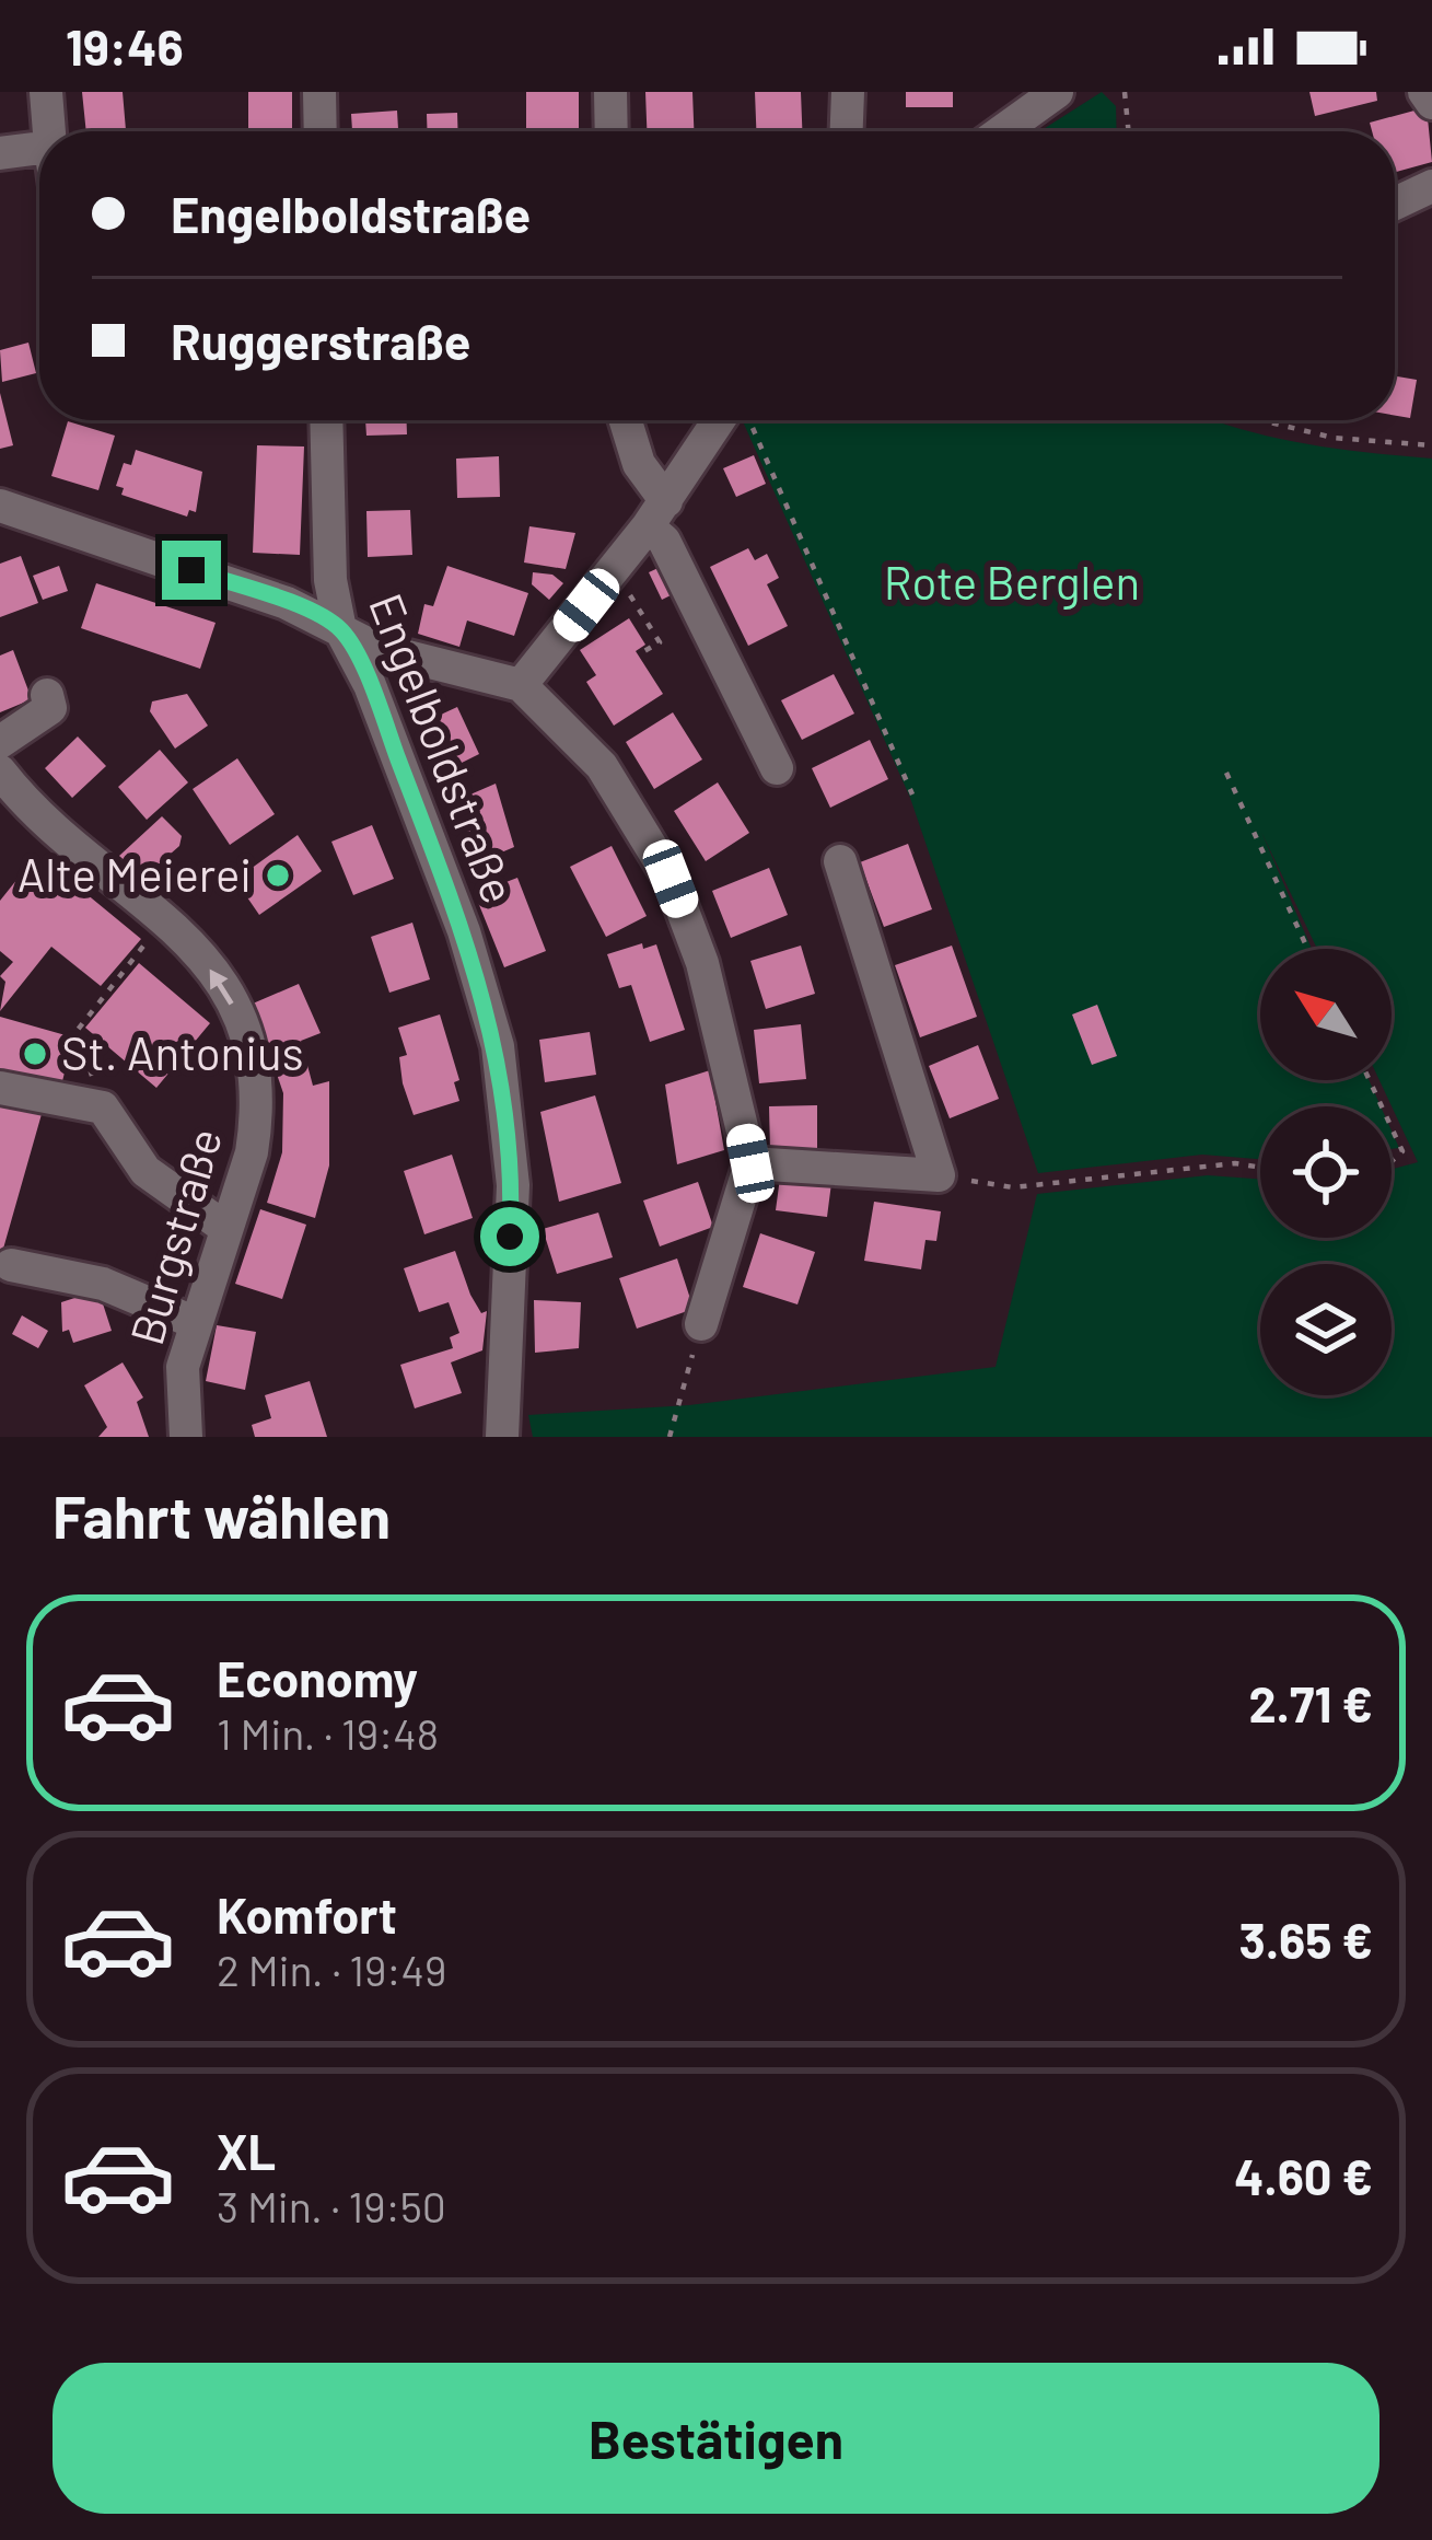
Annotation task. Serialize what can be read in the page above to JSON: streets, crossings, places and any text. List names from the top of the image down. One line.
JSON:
{"streets":{"street":["Engelboldstraße","Burgstraße"]},"parks":["Rote Berglen"],"places":["Alte Meierei","St. Antonius"],"north":"top left","page":{"status":"19:46","banner":["Engelboldstraße","Ruggerstraße"],"heading":"Fahrt wählen","list":[{"name":"Economy","note":"1 Min. · 19:48","value":"2.71 €"},{"name":"Komfort","note":"2 Min. · 19:49","value":"3.65 €"},{"name":"XL","note":"3 Min. · 19:50","value":"4.60 €"}],"buttons":"Bestätigen"}}
